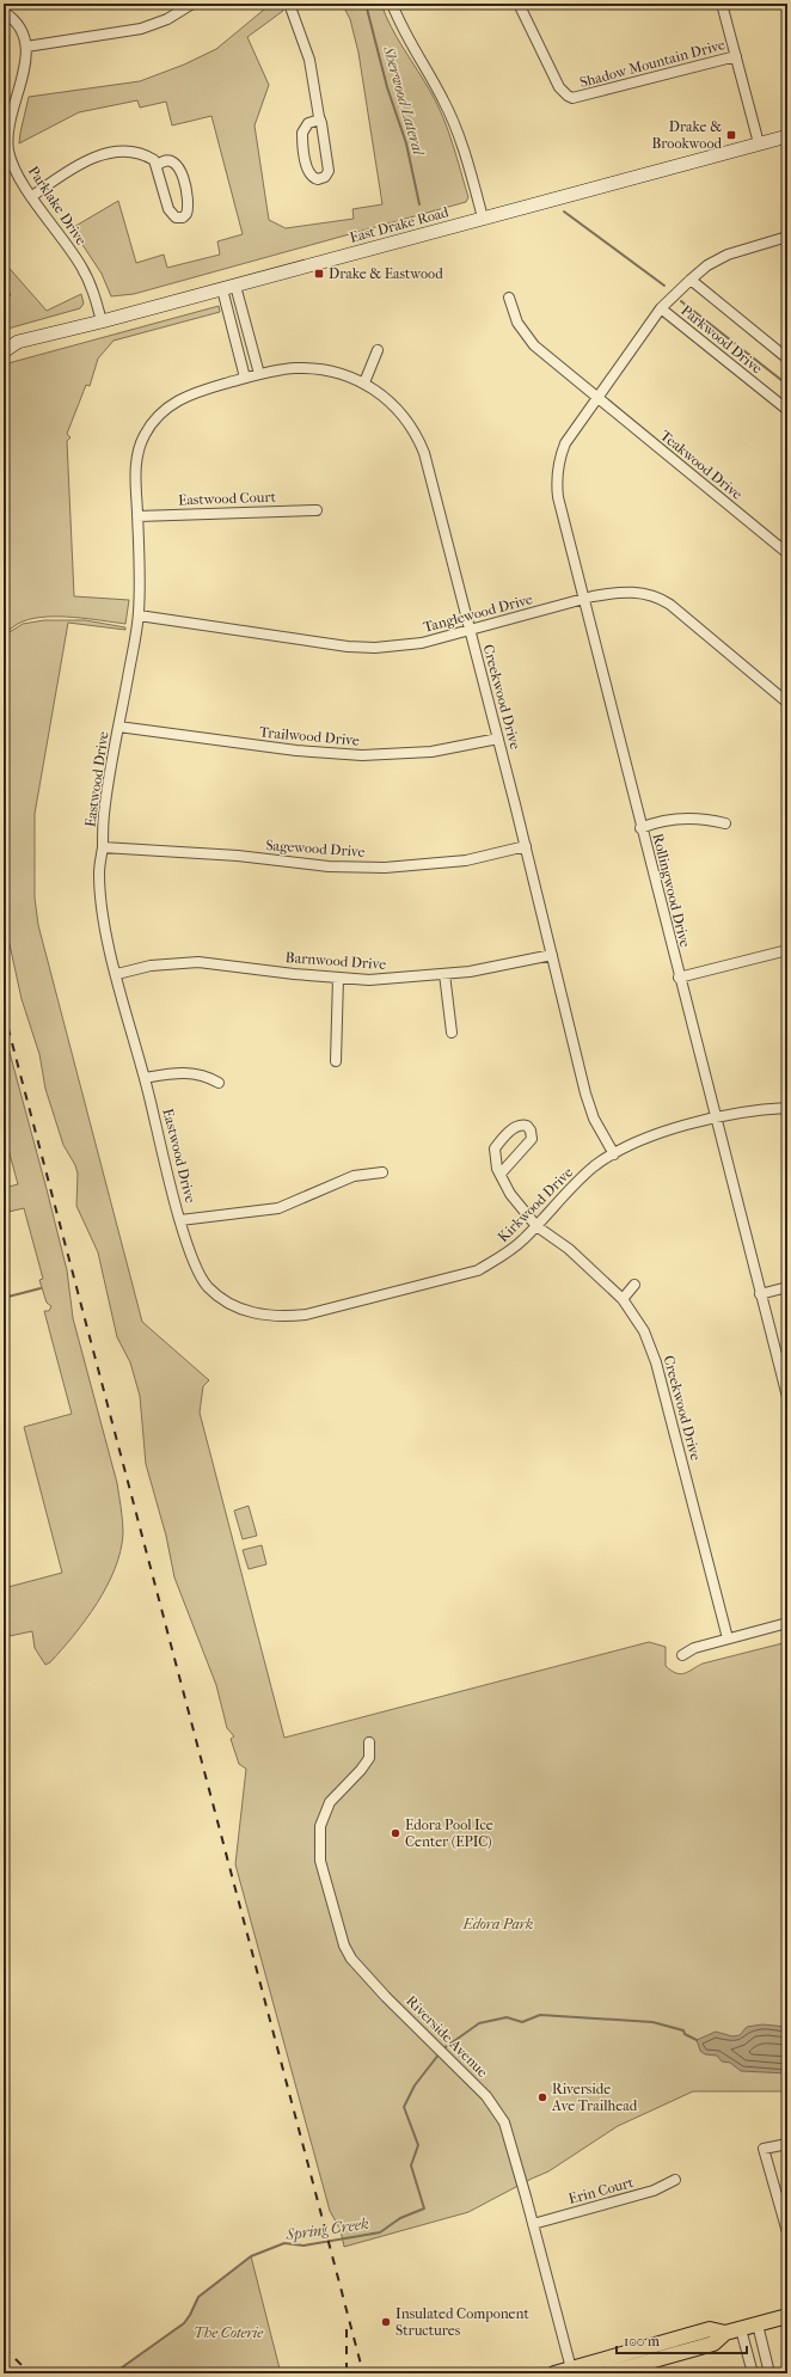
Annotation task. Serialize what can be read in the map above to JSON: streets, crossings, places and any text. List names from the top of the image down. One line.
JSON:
{"streets":{"main road":["East Drake Road"],"street":["Shadow Mountain Drive","Parklake Drive","Parkwood Drive","Teakwood Drive","Eastwood Court","Tanglewood Drive","Creekwood Drive","Trailwood Drive","Eastwood Drive","Sagewood Drive","Rollingwood Drive","Barnwood Drive","Kirkwood Drive","Riverside Avenue","Erin Court"]},"crossings":[["Parklake Drive","East Drake Road"],["Parkwood Drive","Rollingwood Drive"],["Teakwood Drive","Rollingwood Drive"],["Eastwood Court","Eastwood Drive"],["Tanglewood Drive","Creekwood Drive"],["Tanglewood Drive","Eastwood Drive"],["Tanglewood Drive","Rollingwood Drive"],["Creekwood Drive","Trailwood Drive"],["Creekwood Drive","Eastwood Drive"],["Creekwood Drive","Sagewood Drive"],["Creekwood Drive","Barnwood Drive"],["Creekwood Drive","Kirkwood Drive"],["Trailwood Drive","Eastwood Drive"],["Eastwood Drive","Sagewood Drive"],["Eastwood Drive","Barnwood Drive"],["Eastwood Drive","Kirkwood Drive"],["Rollingwood Drive","Kirkwood Drive"],["Riverside Avenue","Erin Court"]],"water":["Sherwood Lateral","Spring Creek"],"parks":["Edora Park","The Coterie"],"places":{"transit":["Drake & Brookwood","Drake & Eastwood"],"other":["Edora Pool Ice Center (EPIC)","Riverside Ave Trailhead","Insulated Component Structures"]},"scale_bar":"100 m"}
